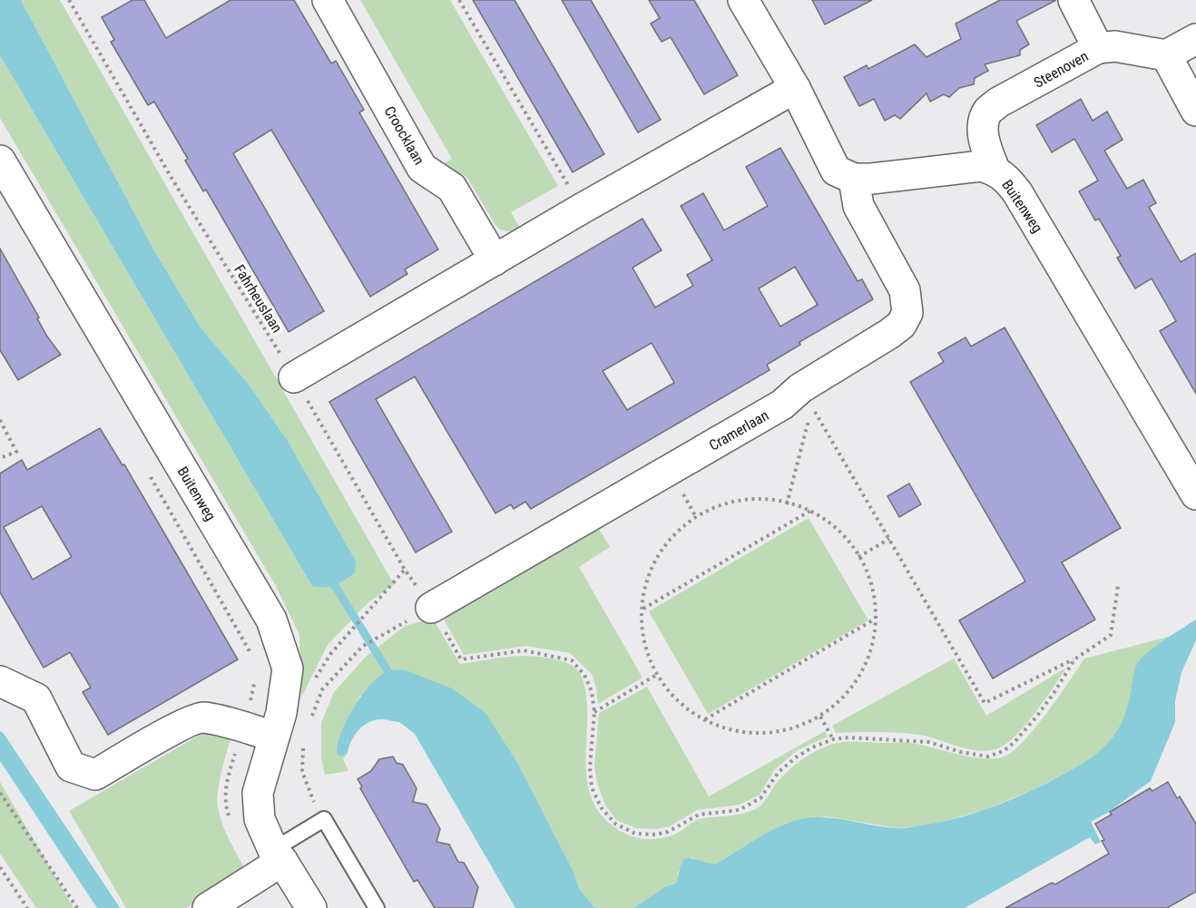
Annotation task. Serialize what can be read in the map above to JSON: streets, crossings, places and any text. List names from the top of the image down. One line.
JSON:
{"streets":{"street":["Steenoven","Croocklaan","Buitenweg","Cramerlaan"],"path":["Fahrheuslaan"]},"crossings":[["Steenoven","Buitenweg"],["Buitenweg","Cramerlaan"],["Fahrheuslaan","Cramerlaan"]]}
